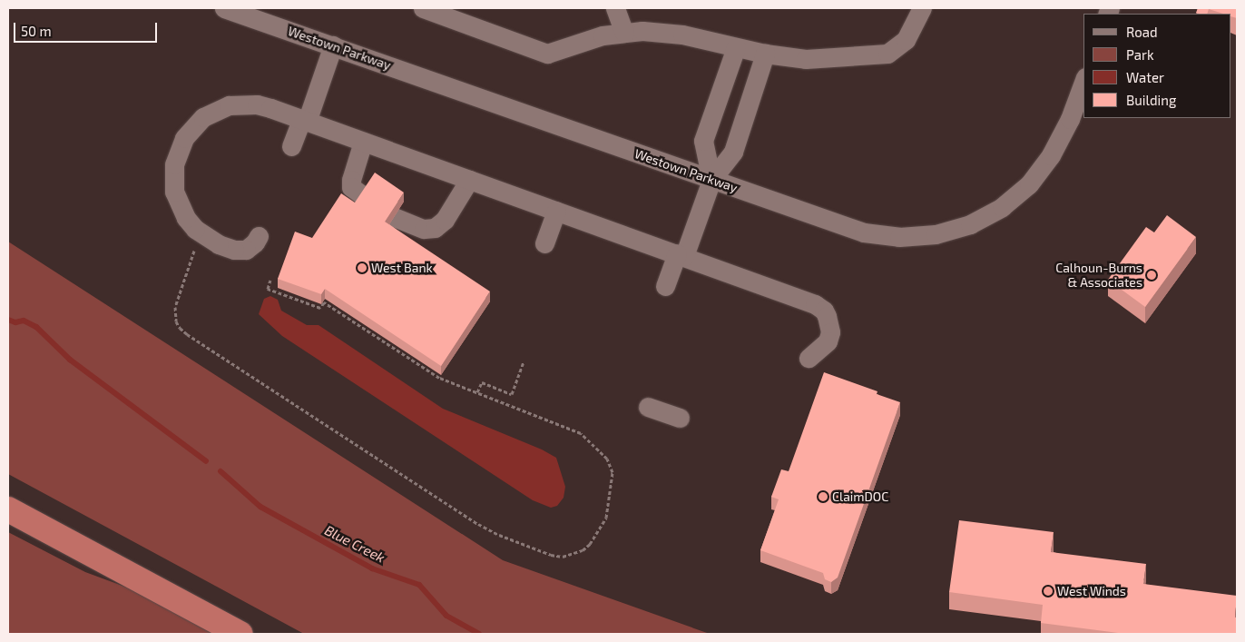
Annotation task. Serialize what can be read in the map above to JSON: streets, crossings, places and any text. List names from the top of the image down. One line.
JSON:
{"streets":{"street":["Westown Parkway"]},"water":["Blue Creek"],"places":["West Bank","Calhoun-Burns & Associates","ClaimDOC","West Winds"],"legend":["Road","Park","Water","Building"],"scale_bar":"50 m"}
